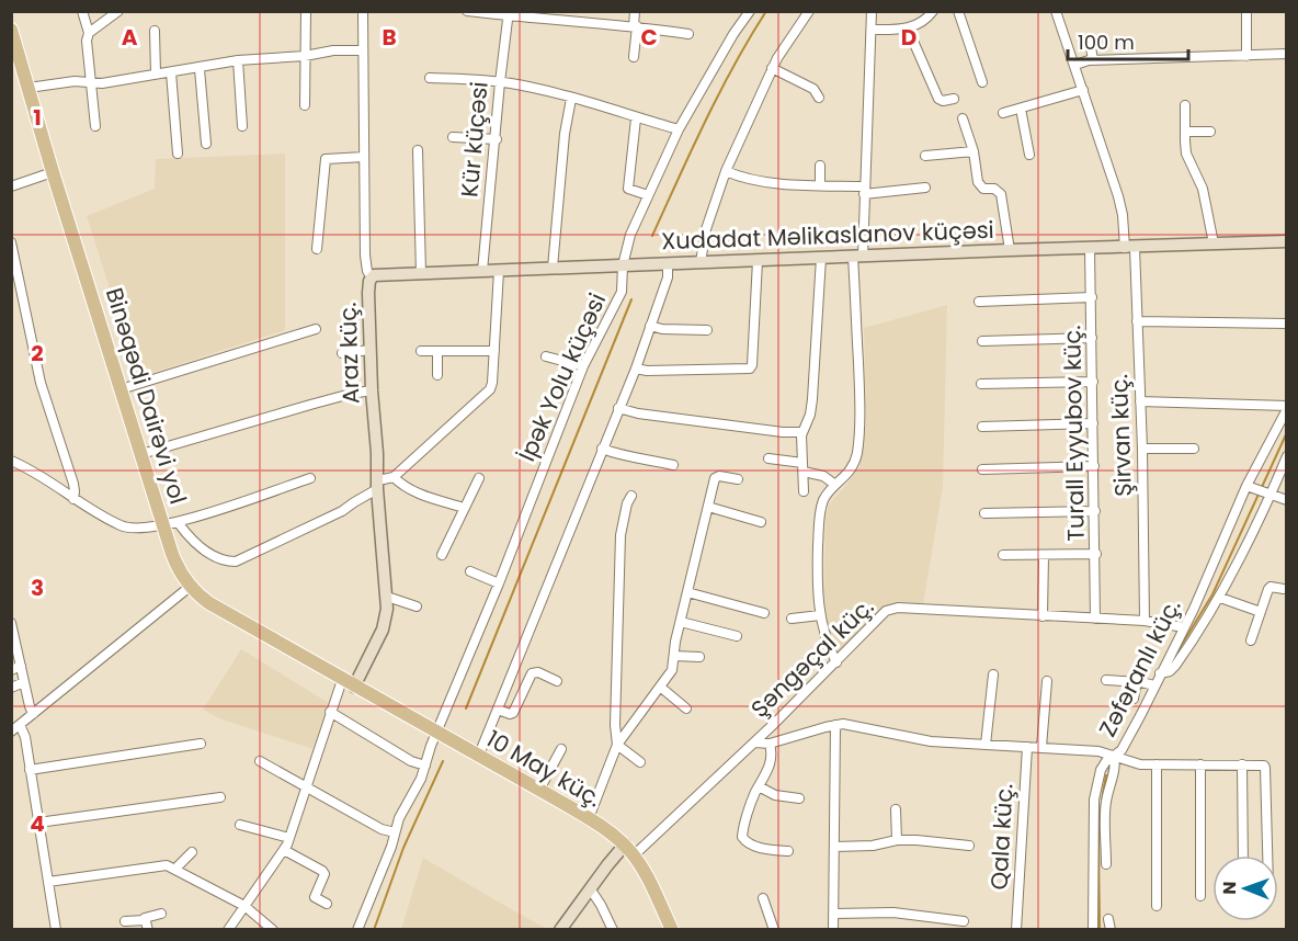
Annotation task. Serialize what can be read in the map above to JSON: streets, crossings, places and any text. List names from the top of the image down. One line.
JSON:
{"streets":{"main road":["Binəqədi Dairəvi yol","10 May küç."],"street":["Kür küçəsi","Xudadat Məlikaslanov küçəsi","Araz küç.","İpək Yolu küçəsi","Turall Eyyubov küç.","Şirvan küç.","Şəngəçal küç.","Zəfəranlı küç.","Qala küç."]},"crossings":[["Kür küçəsi","Xudadat Məlikaslanov küçəsi"],["Xudadat Məlikaslanov küçəsi","Araz küç."],["Xudadat Məlikaslanov küçəsi","İpək Yolu küçəsi"],["Xudadat Məlikaslanov küçəsi","Turall Eyyubov küç."],["Xudadat Məlikaslanov küçəsi","Şirvan küç."],["Araz küç.","Binəqədi Dairəvi yol"],["Araz küç.","10 May küç."],["İpək Yolu küçəsi","10 May küç."],["Binəqədi Dairəvi yol","10 May küç."],["Turall Eyyubov küç.","Şəngəçal küç."],["Şirvan küç.","Şəngəçal küç."],["Şəngəçal küç.","Zəfəranlı küç."],["Şəngəçal küç.","10 May küç."],["Zəfəranlı küç.","Qala küç."]],"scale_bar":"100 m","north":"left","grid":{"columns":["A","B","C","D"],"rows":["1","2","3","4"]}}
